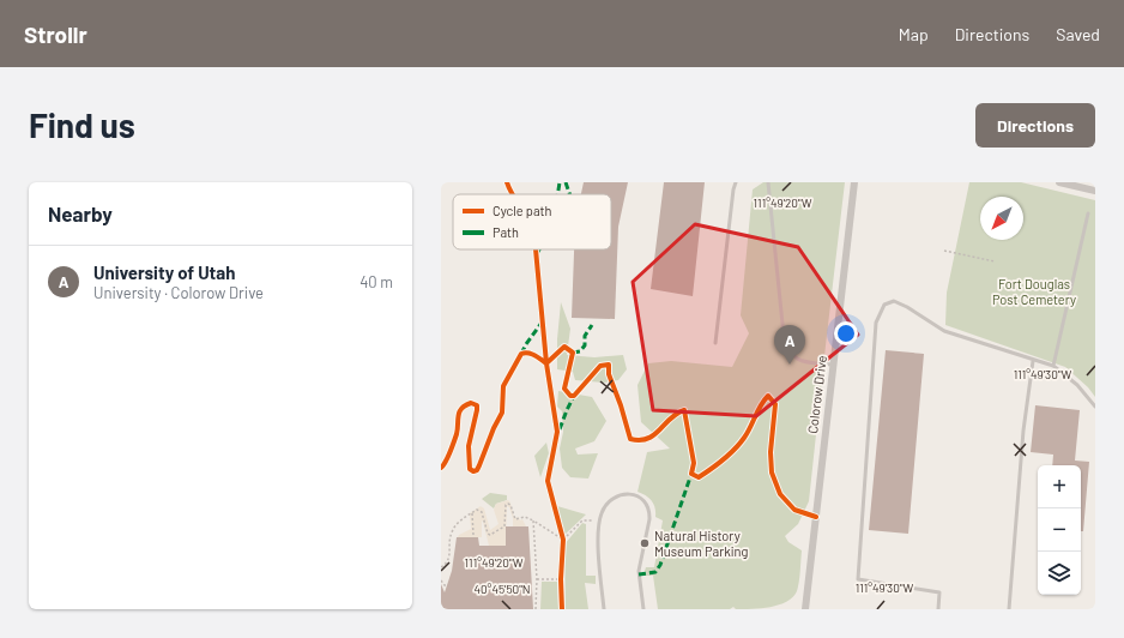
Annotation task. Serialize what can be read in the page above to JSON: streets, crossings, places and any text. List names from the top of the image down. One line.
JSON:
{"streets":{"street":["Colorow Drive"]},"parks":["Fort Douglas Post Cemetery"],"places":["Natural History Museum Parking"],"legend":["Cycle path","Path"],"north":"bottom left","page":{"header":"Strollr","nav":["Map","Directions","Saved"],"buttons":"Directions","title":"Find us","heading":"Nearby","list":[{"mark":"A","name":"University of Utah","note":"University · Colorow Drive","value":"40 m"}],"pins":"A","map_buttons":["+","−"]},"coordinates":["111°49'20\"W","111°49'30\"W","40°45'50\"N"]}
